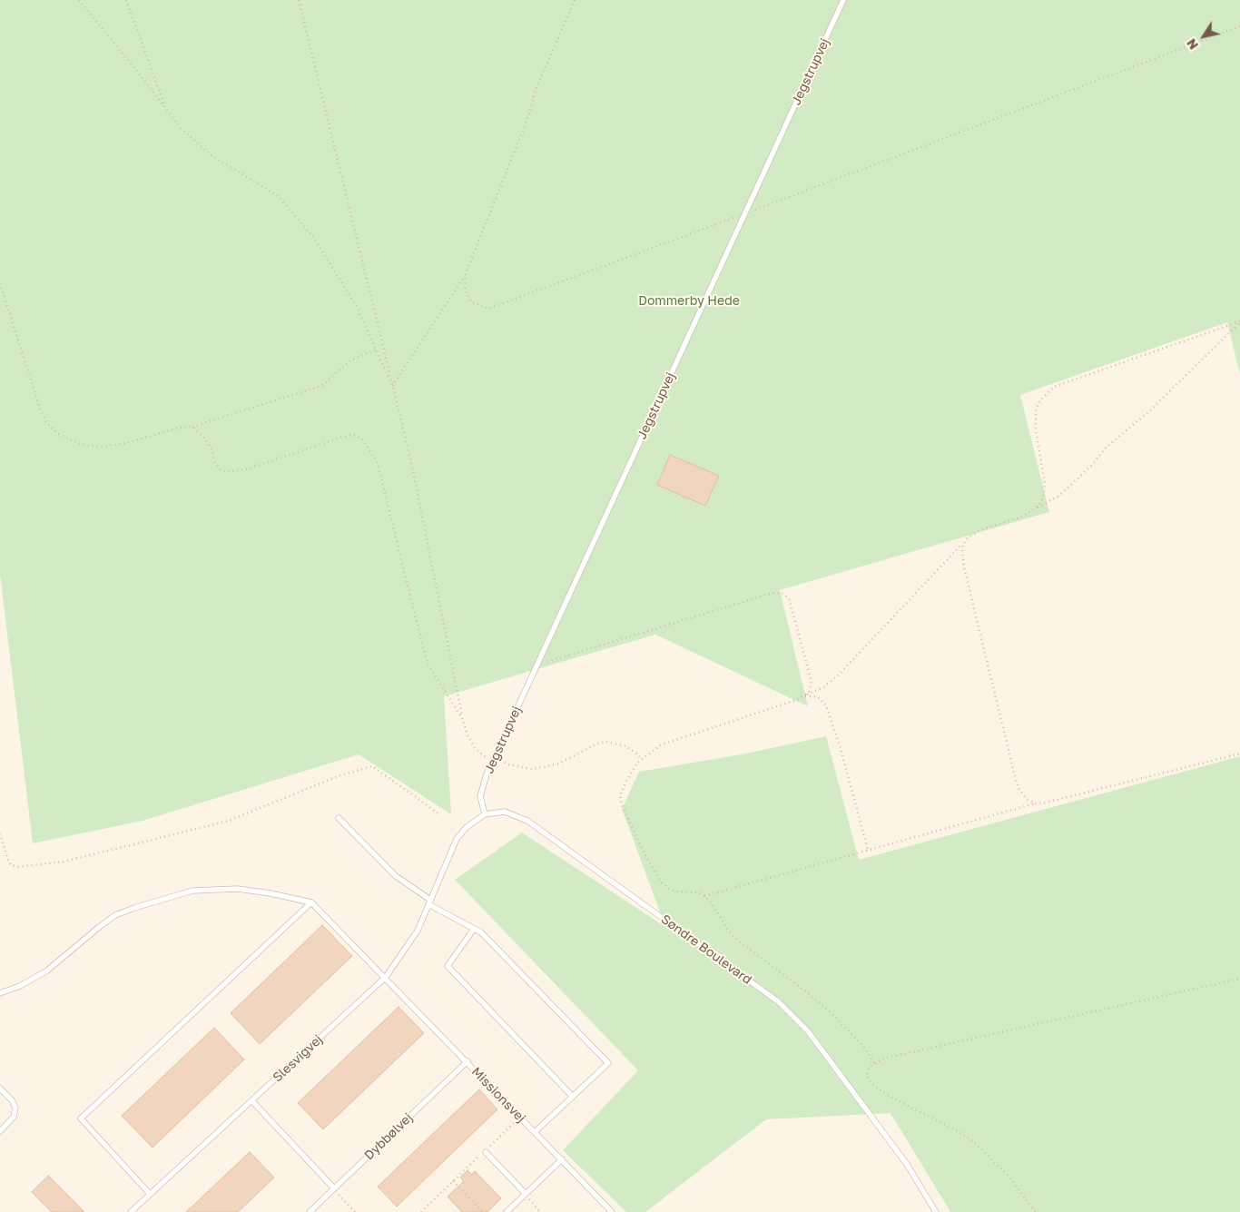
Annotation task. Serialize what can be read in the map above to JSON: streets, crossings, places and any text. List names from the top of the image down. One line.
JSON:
{"streets":{"lane":["Jegstrupvej","Søndre Boulevard","Slesvigvej","Missionsvej","Dybbølvej"]},"crossings":[["Jegstrupvej","Søndre Boulevard"],["Jegstrupvej","Slesvigvej"],["Søndre Boulevard","Slesvigvej"],["Slesvigvej","Missionsvej"],["Missionsvej","Dybbølvej"]],"parks":["Dommerby Hede"],"north":"bottom left"}
